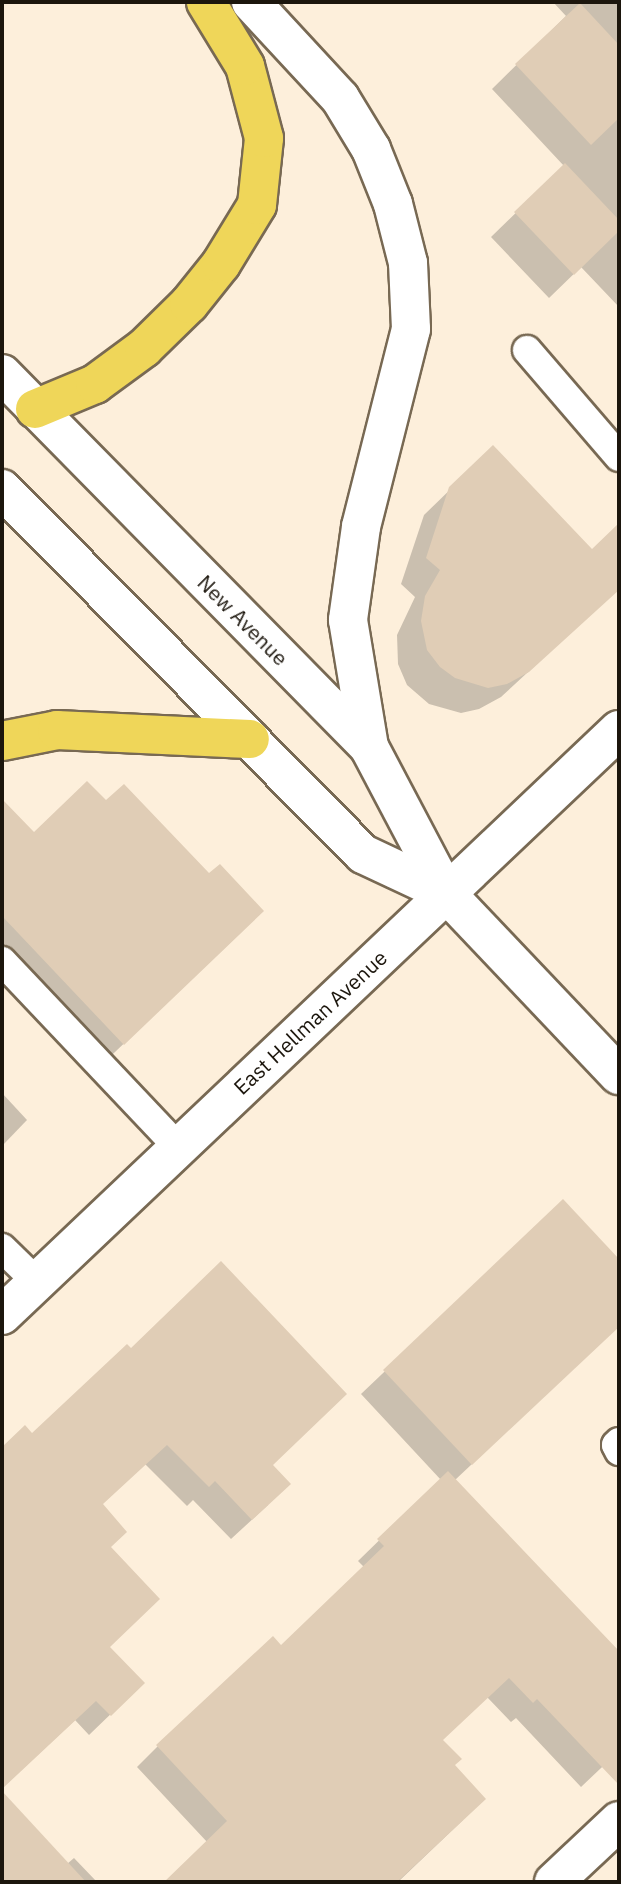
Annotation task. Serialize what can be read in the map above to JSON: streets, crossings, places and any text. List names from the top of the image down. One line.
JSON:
{"streets":{"main road":["New Avenue","East Hellman Avenue"]},"crossings":[["New Avenue","East Hellman Avenue"]]}
